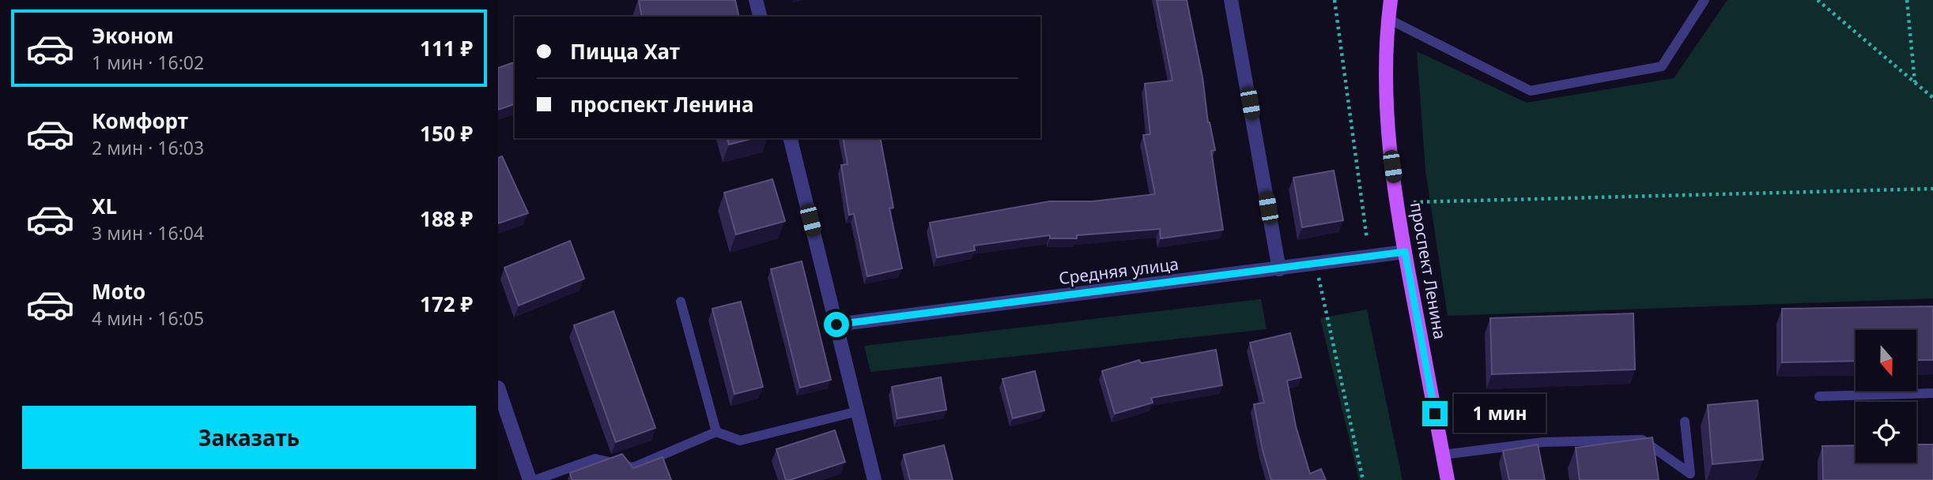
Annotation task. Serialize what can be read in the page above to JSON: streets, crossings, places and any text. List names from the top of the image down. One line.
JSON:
{"streets":{"main road":["проспект Ленина"],"street":["Средняя улица"]},"crossings":[["проспект Ленина","Средняя улица"]],"north":"bottom","page":{"list":[{"name":"Эконом","note":"1 мин · 16:02","value":"111 ₽"},{"name":"Комфорт","note":"2 мин · 16:03","value":"150 ₽"},{"name":"XL","note":"3 мин · 16:04","value":"188 ₽"},{"name":"Moto","note":"4 мин · 16:05","value":"172 ₽"}],"banner":["Пицца Хат","проспект Ленина"],"bubble":"1 мин","buttons":"Заказать"}}
